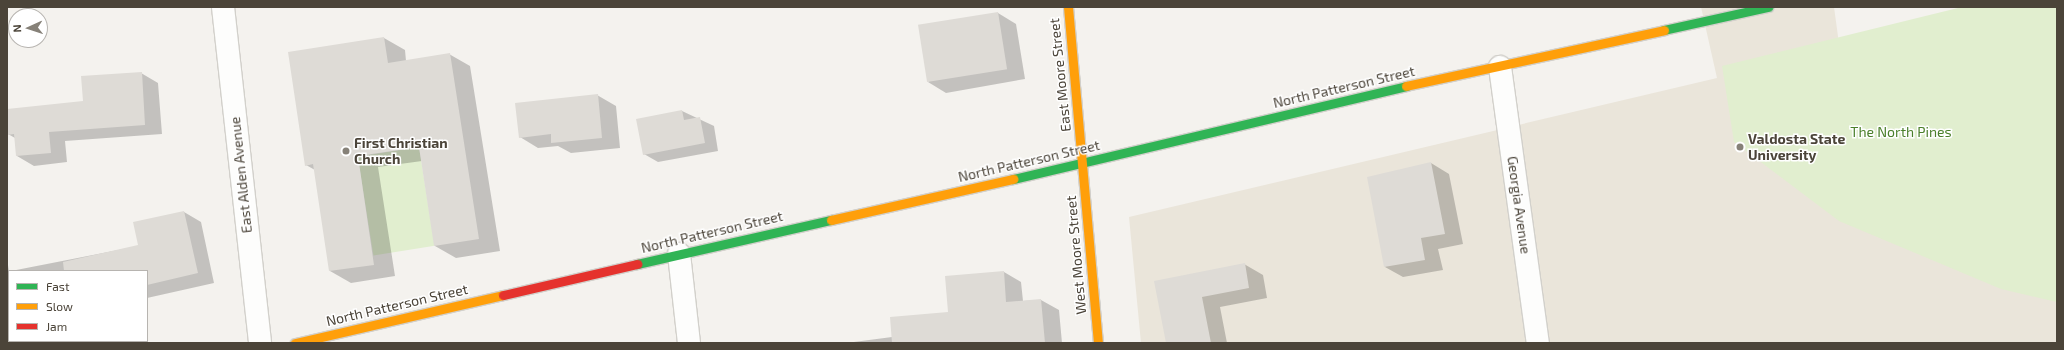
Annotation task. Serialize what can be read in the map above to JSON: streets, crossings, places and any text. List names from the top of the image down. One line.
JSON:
{"streets":{"main road":["East Moore Street","North Patterson Street","West Moore Street"],"street":["East Alden Avenue","Georgia Avenue"]},"crossings":[["East Moore Street","North Patterson Street"],["East Moore Street","West Moore Street"],["North Patterson Street","Georgia Avenue"],["North Patterson Street","West Moore Street"]],"parks":["The North Pines"],"places":["Valdosta State University","First Christian Church"],"legend":["Fast","Slow","Jam"],"north":"left"}
